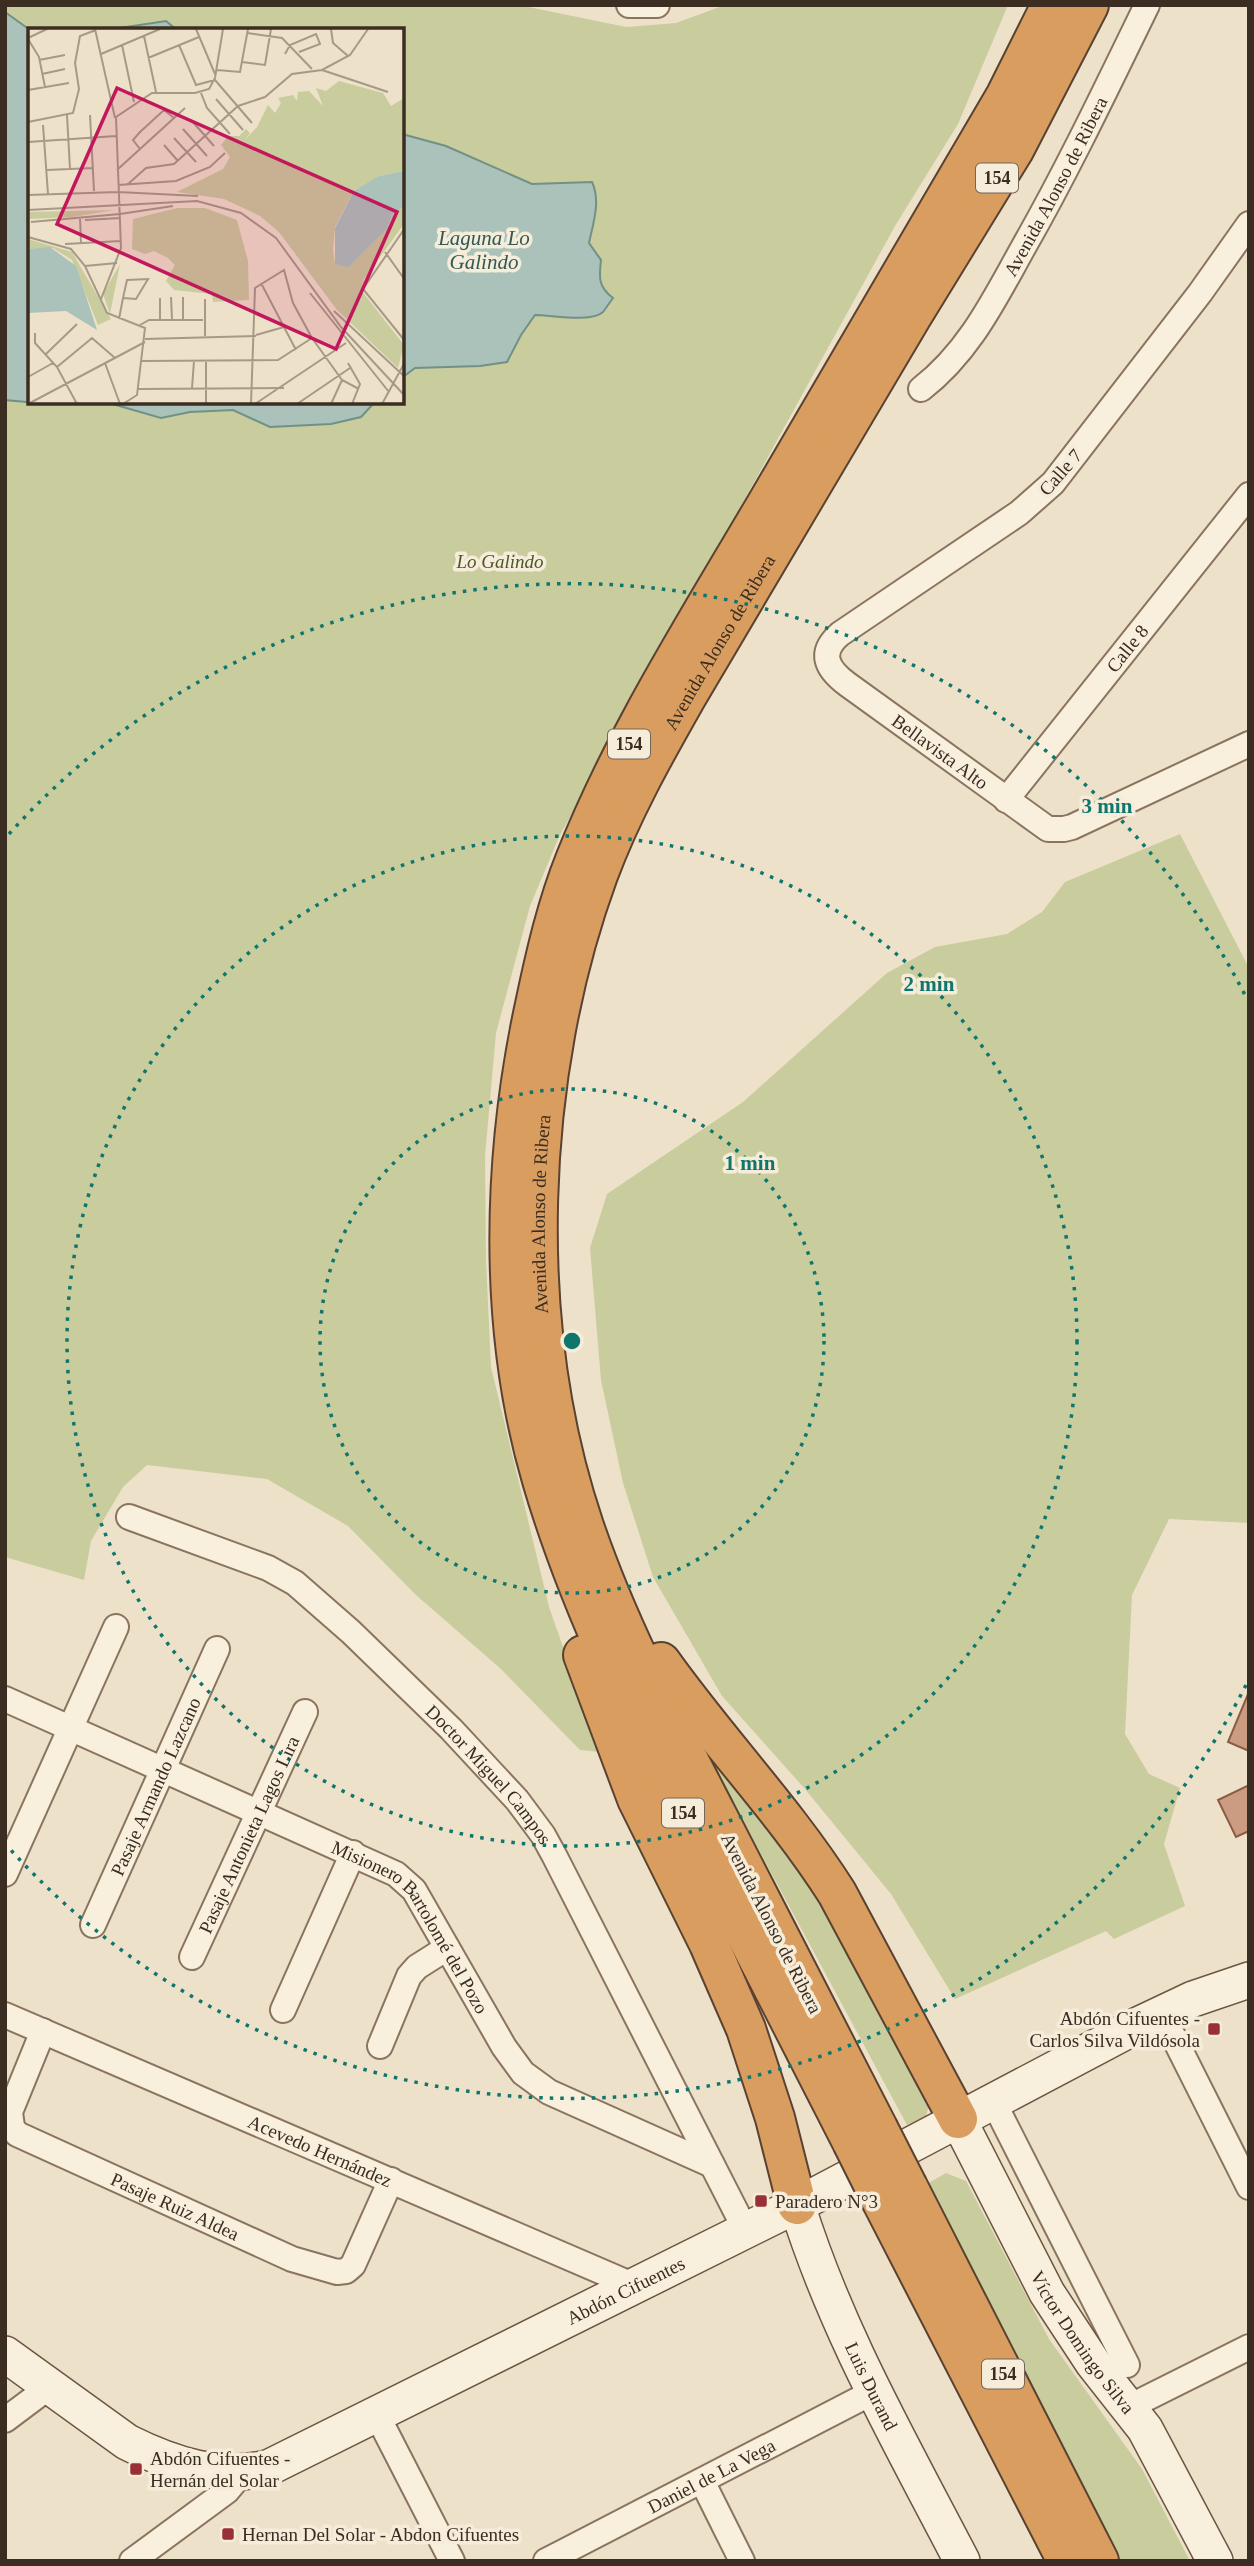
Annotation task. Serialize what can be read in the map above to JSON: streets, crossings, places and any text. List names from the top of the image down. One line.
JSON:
{"streets":{"highway":["154","Avenida Alonso de Ribera"],"street":["Calle 7","Calle 8","Bellavista Alto","Doctor Miguel Campos","Pasaje Armando Lazcano","Pasaje Antonieta Lagos Lira","Misionero Bartolomé del Pozo","Acevedo Hernández","Pasaje Ruiz Aldea","Abdón Cifuentes","Víctor Domingo Silva","Luis Durand","Daniel de La Vega"]},"crossings":[["Calle 7","Bellavista Alto"],["Calle 8","Bellavista Alto"],["Doctor Miguel Campos","Misionero Bartolomé del Pozo"],["Pasaje Armando Lazcano","Misionero Bartolomé del Pozo"],["Pasaje Antonieta Lagos Lira","Misionero Bartolomé del Pozo"],["Acevedo Hernández","Pasaje Ruiz Aldea"],["Acevedo Hernández","Abdón Cifuentes"],["Abdón Cifuentes","Víctor Domingo Silva"],["Abdón Cifuentes","Luis Durand"],["Luis Durand","Daniel de La Vega"]],"water":["Laguna Lo Galindo"],"parks":["Lo Galindo"],"places":{"transit":["Abdón Cifuentes - Carlos Silva Vildósola","Paradero N°3","Abdón Cifuentes - Hernán del Solar","Hernan Del Solar - Abdon Cifuentes"]},"rings":["3 min","2 min","1 min"]}
